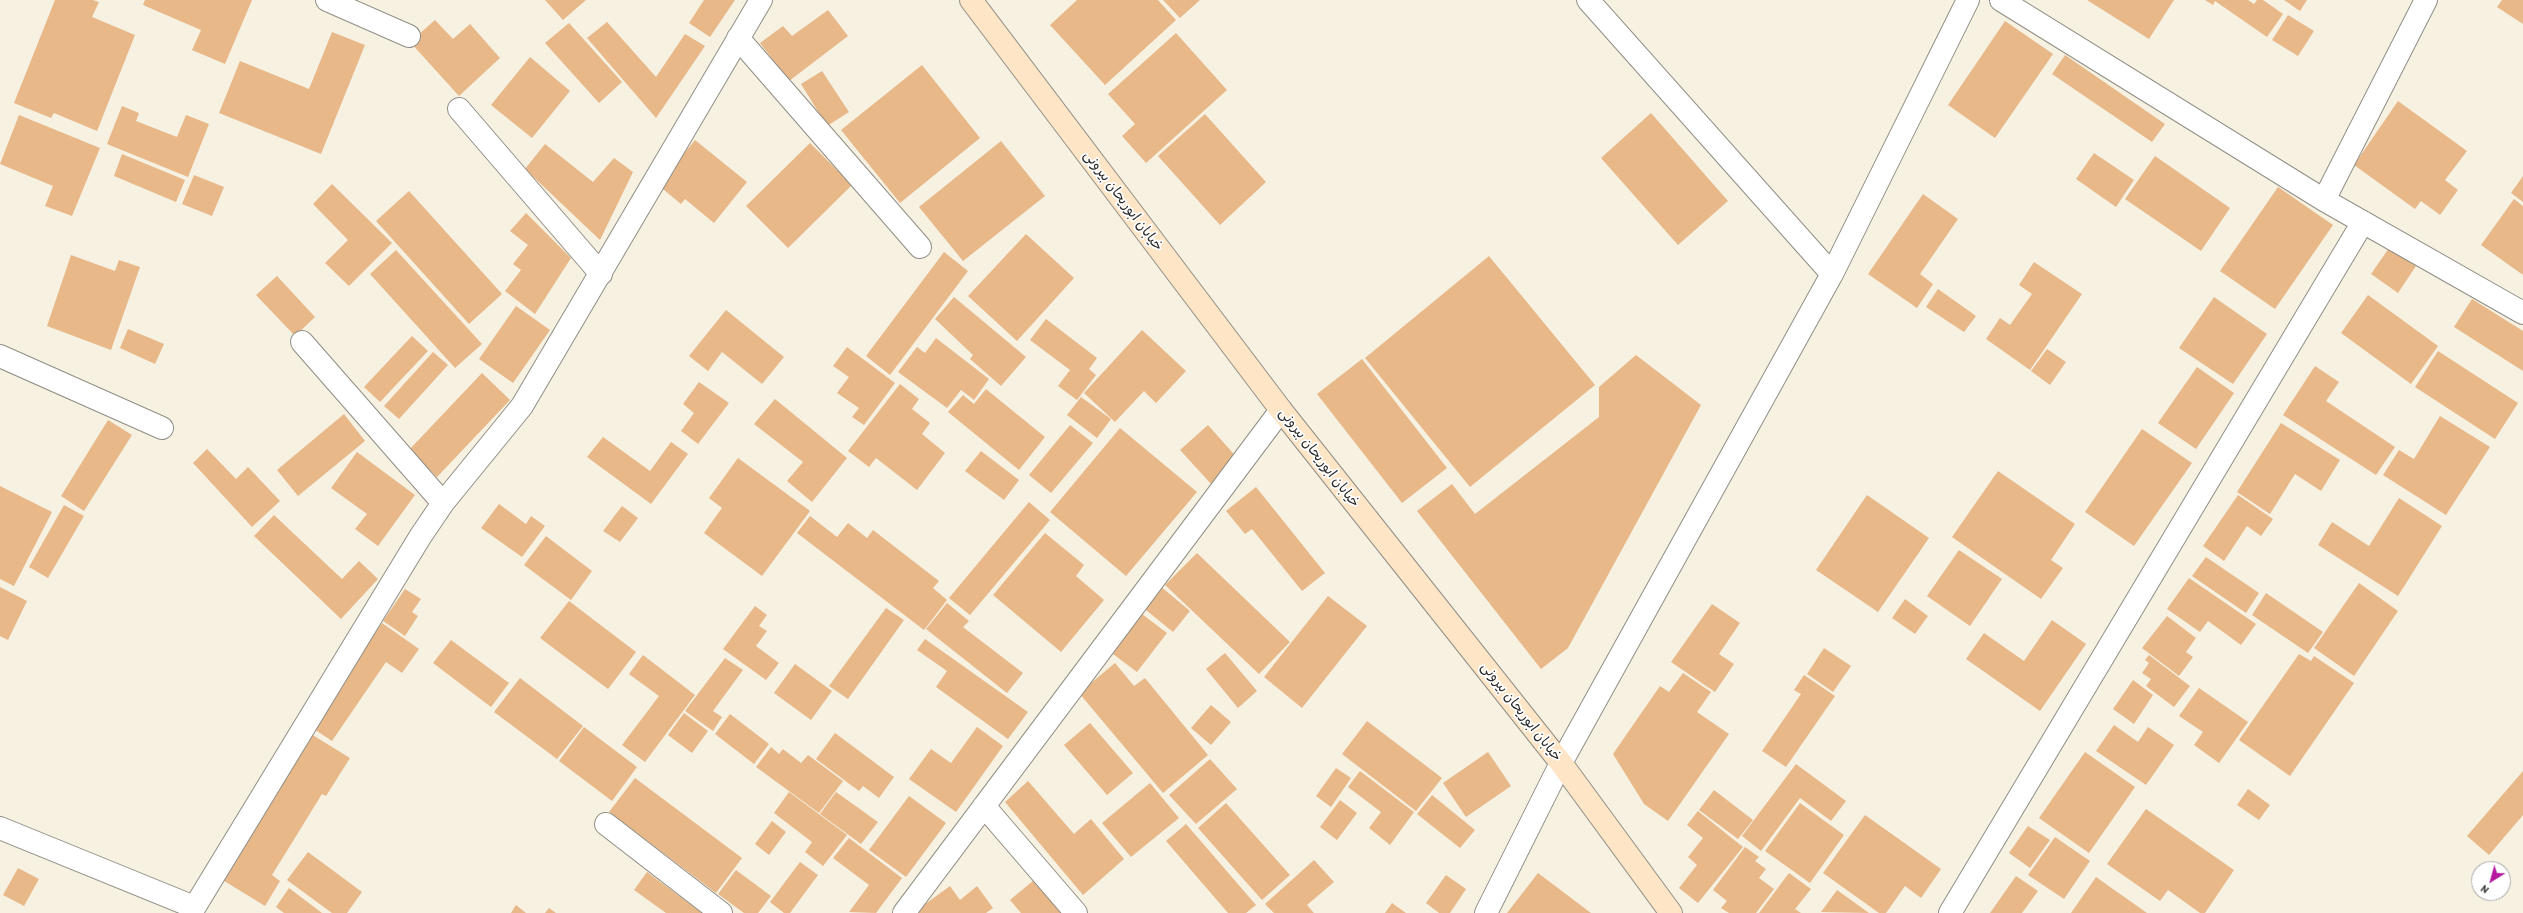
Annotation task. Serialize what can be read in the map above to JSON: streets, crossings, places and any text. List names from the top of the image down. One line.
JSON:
{"streets":{"street":["خیابان ابوریحان بیرونی"]},"north":"bottom left"}
